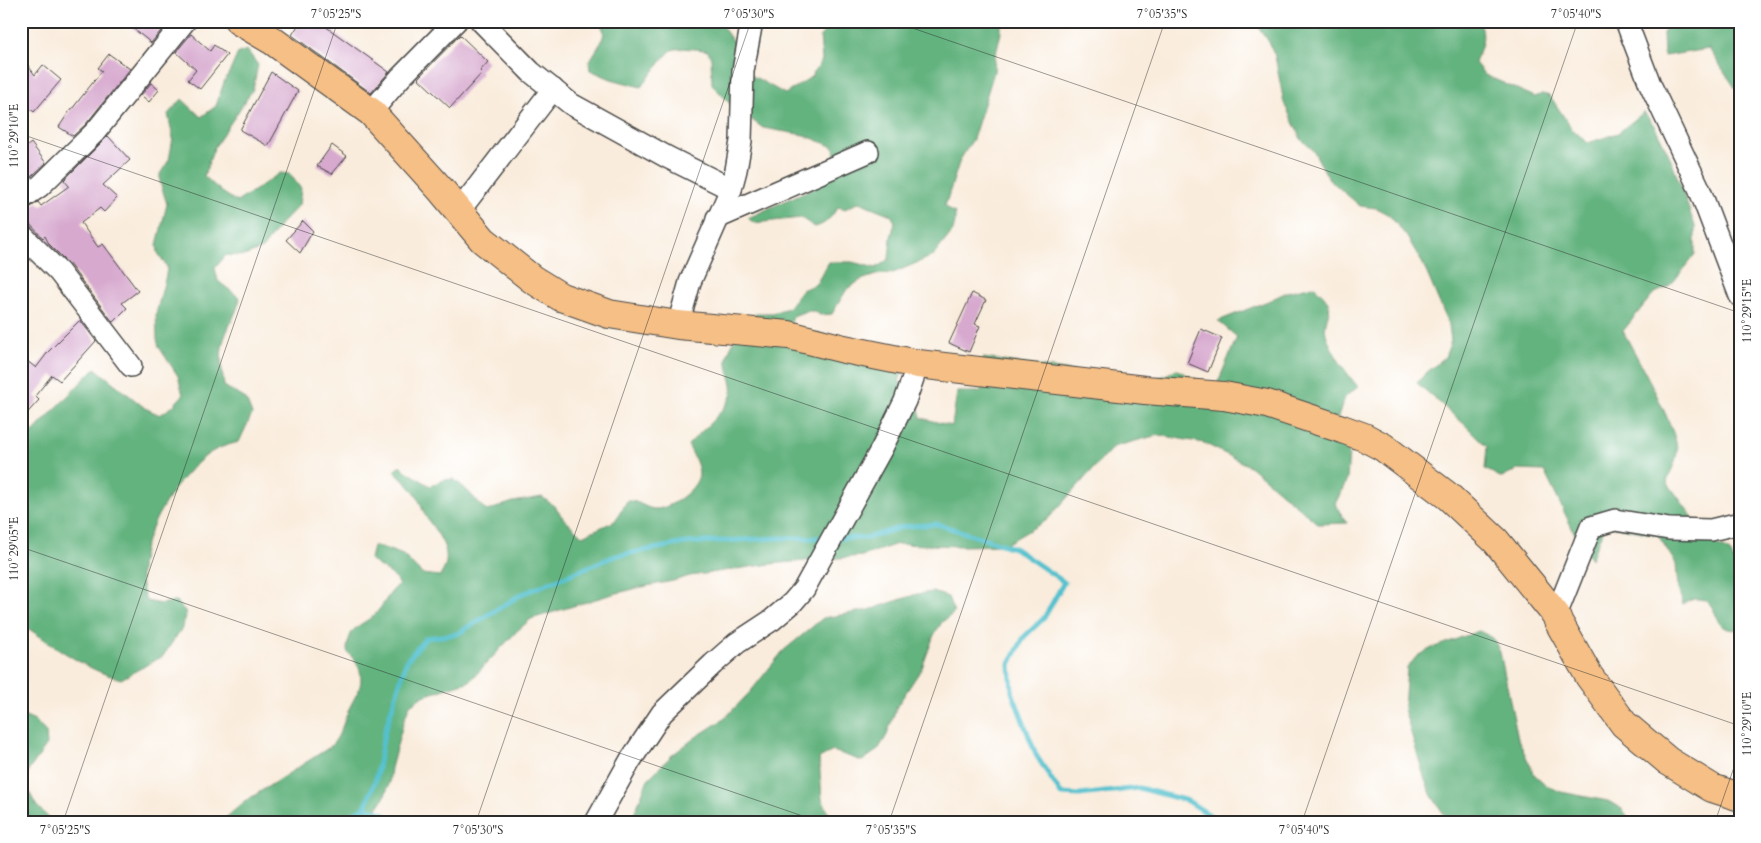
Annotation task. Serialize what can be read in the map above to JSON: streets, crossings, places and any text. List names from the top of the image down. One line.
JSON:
{"coordinates":["7°05'25\"S","7°05'30\"S","7°05'35\"S","7°05'40\"S","110°29'10\"E","110°29'15\"E","110°29'05\"E"]}
